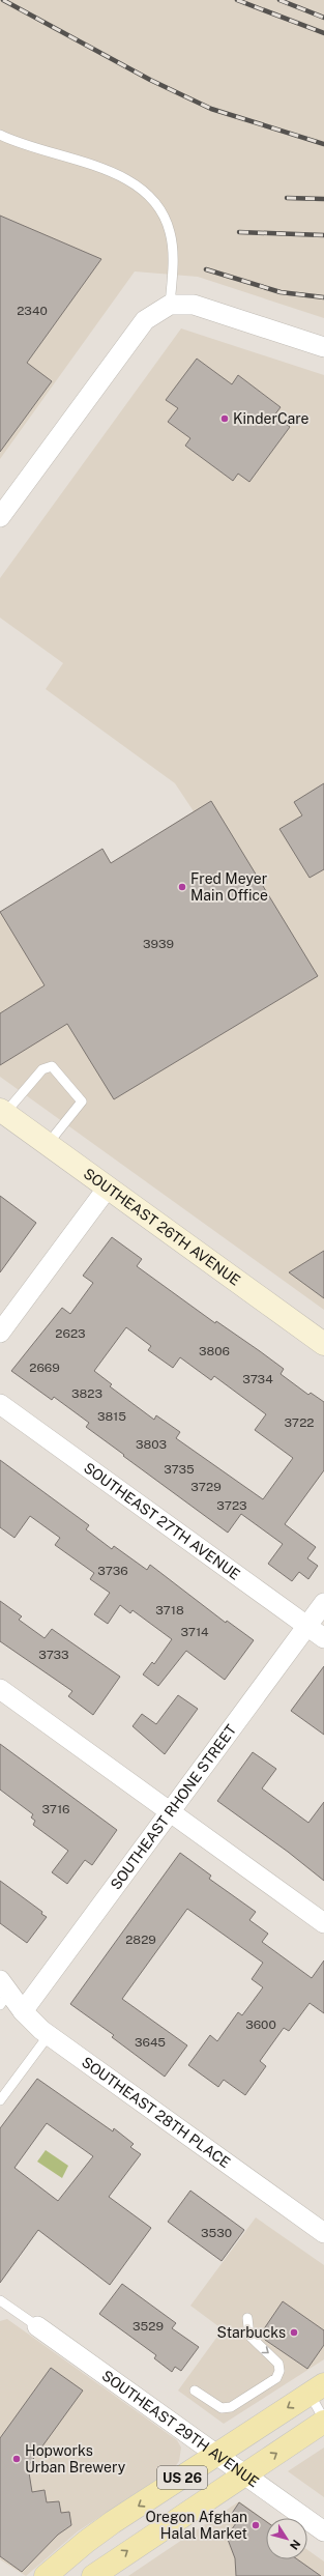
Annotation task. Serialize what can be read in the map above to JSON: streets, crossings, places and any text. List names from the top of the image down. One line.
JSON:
{"streets":{"main road":["US 26"],"street":["SOUTHEAST 26TH AVENUE","SOUTHEAST 27TH AVENUE","SOUTHEAST RHONE STREET","SOUTHEAST 28TH PLACE","SOUTHEAST 29TH AVENUE"]},"crossings":[["SOUTHEAST 27TH AVENUE","SOUTHEAST RHONE STREET"],["SOUTHEAST RHONE STREET","SOUTHEAST 28TH PLACE"],["SOUTHEAST 29TH AVENUE","US 26"]],"places":["KinderCare","Fred Meyer Main Office","Starbucks","Hopworks Urban Brewery","Oregon Afghan Halal Market"],"house_numbers":["2340","3939","2623","3806","2669","3734","3823","3815","3722","3803","3735","3729","3723","3736","3718","3714","3733","3716","2829","3600","3645","3530","3529"],"north":"bottom right"}
